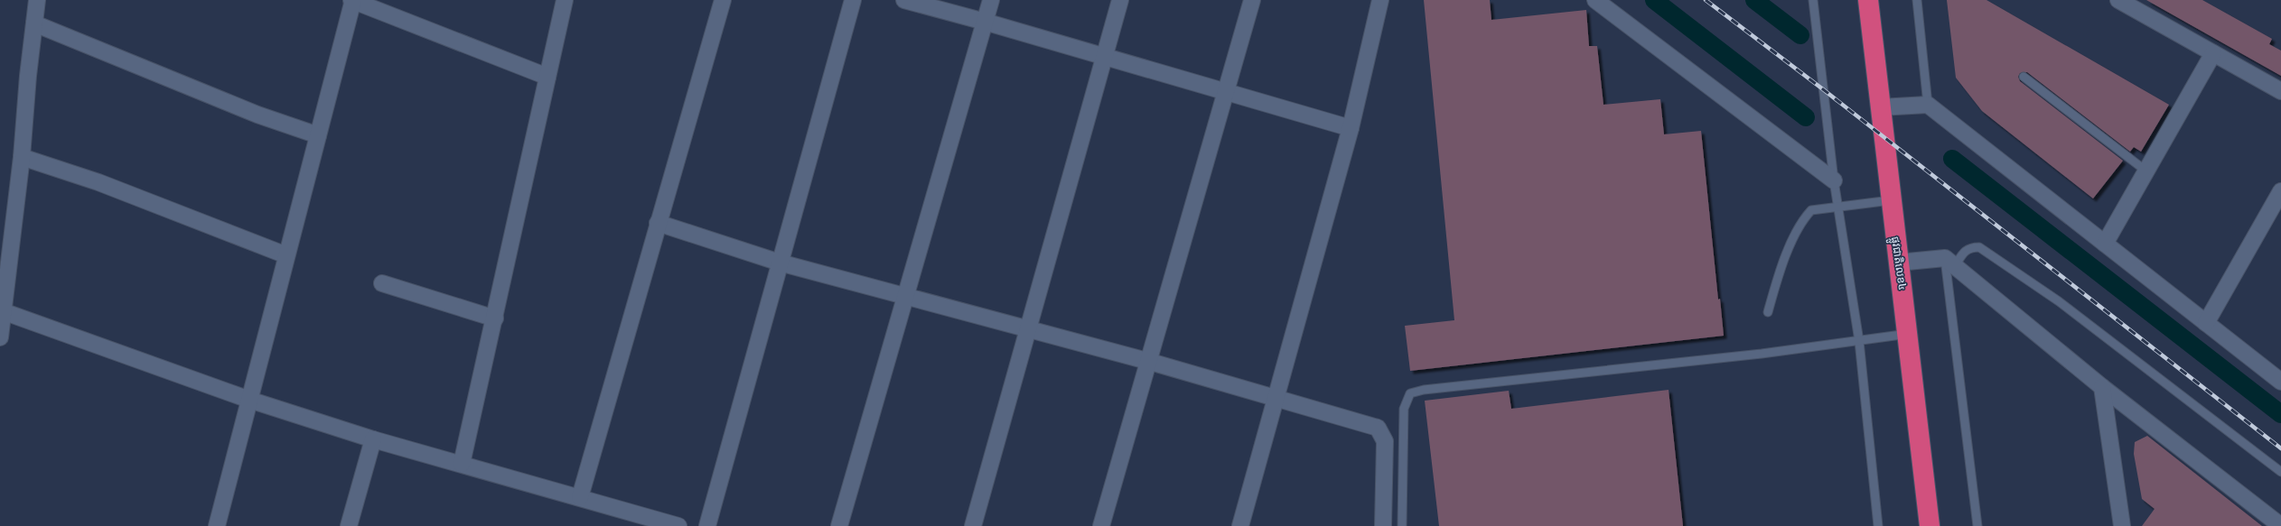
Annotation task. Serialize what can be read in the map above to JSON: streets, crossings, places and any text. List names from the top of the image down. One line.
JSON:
{"streets":{"highway":["ផ្លូវជាតិលេខ៤"]}}
